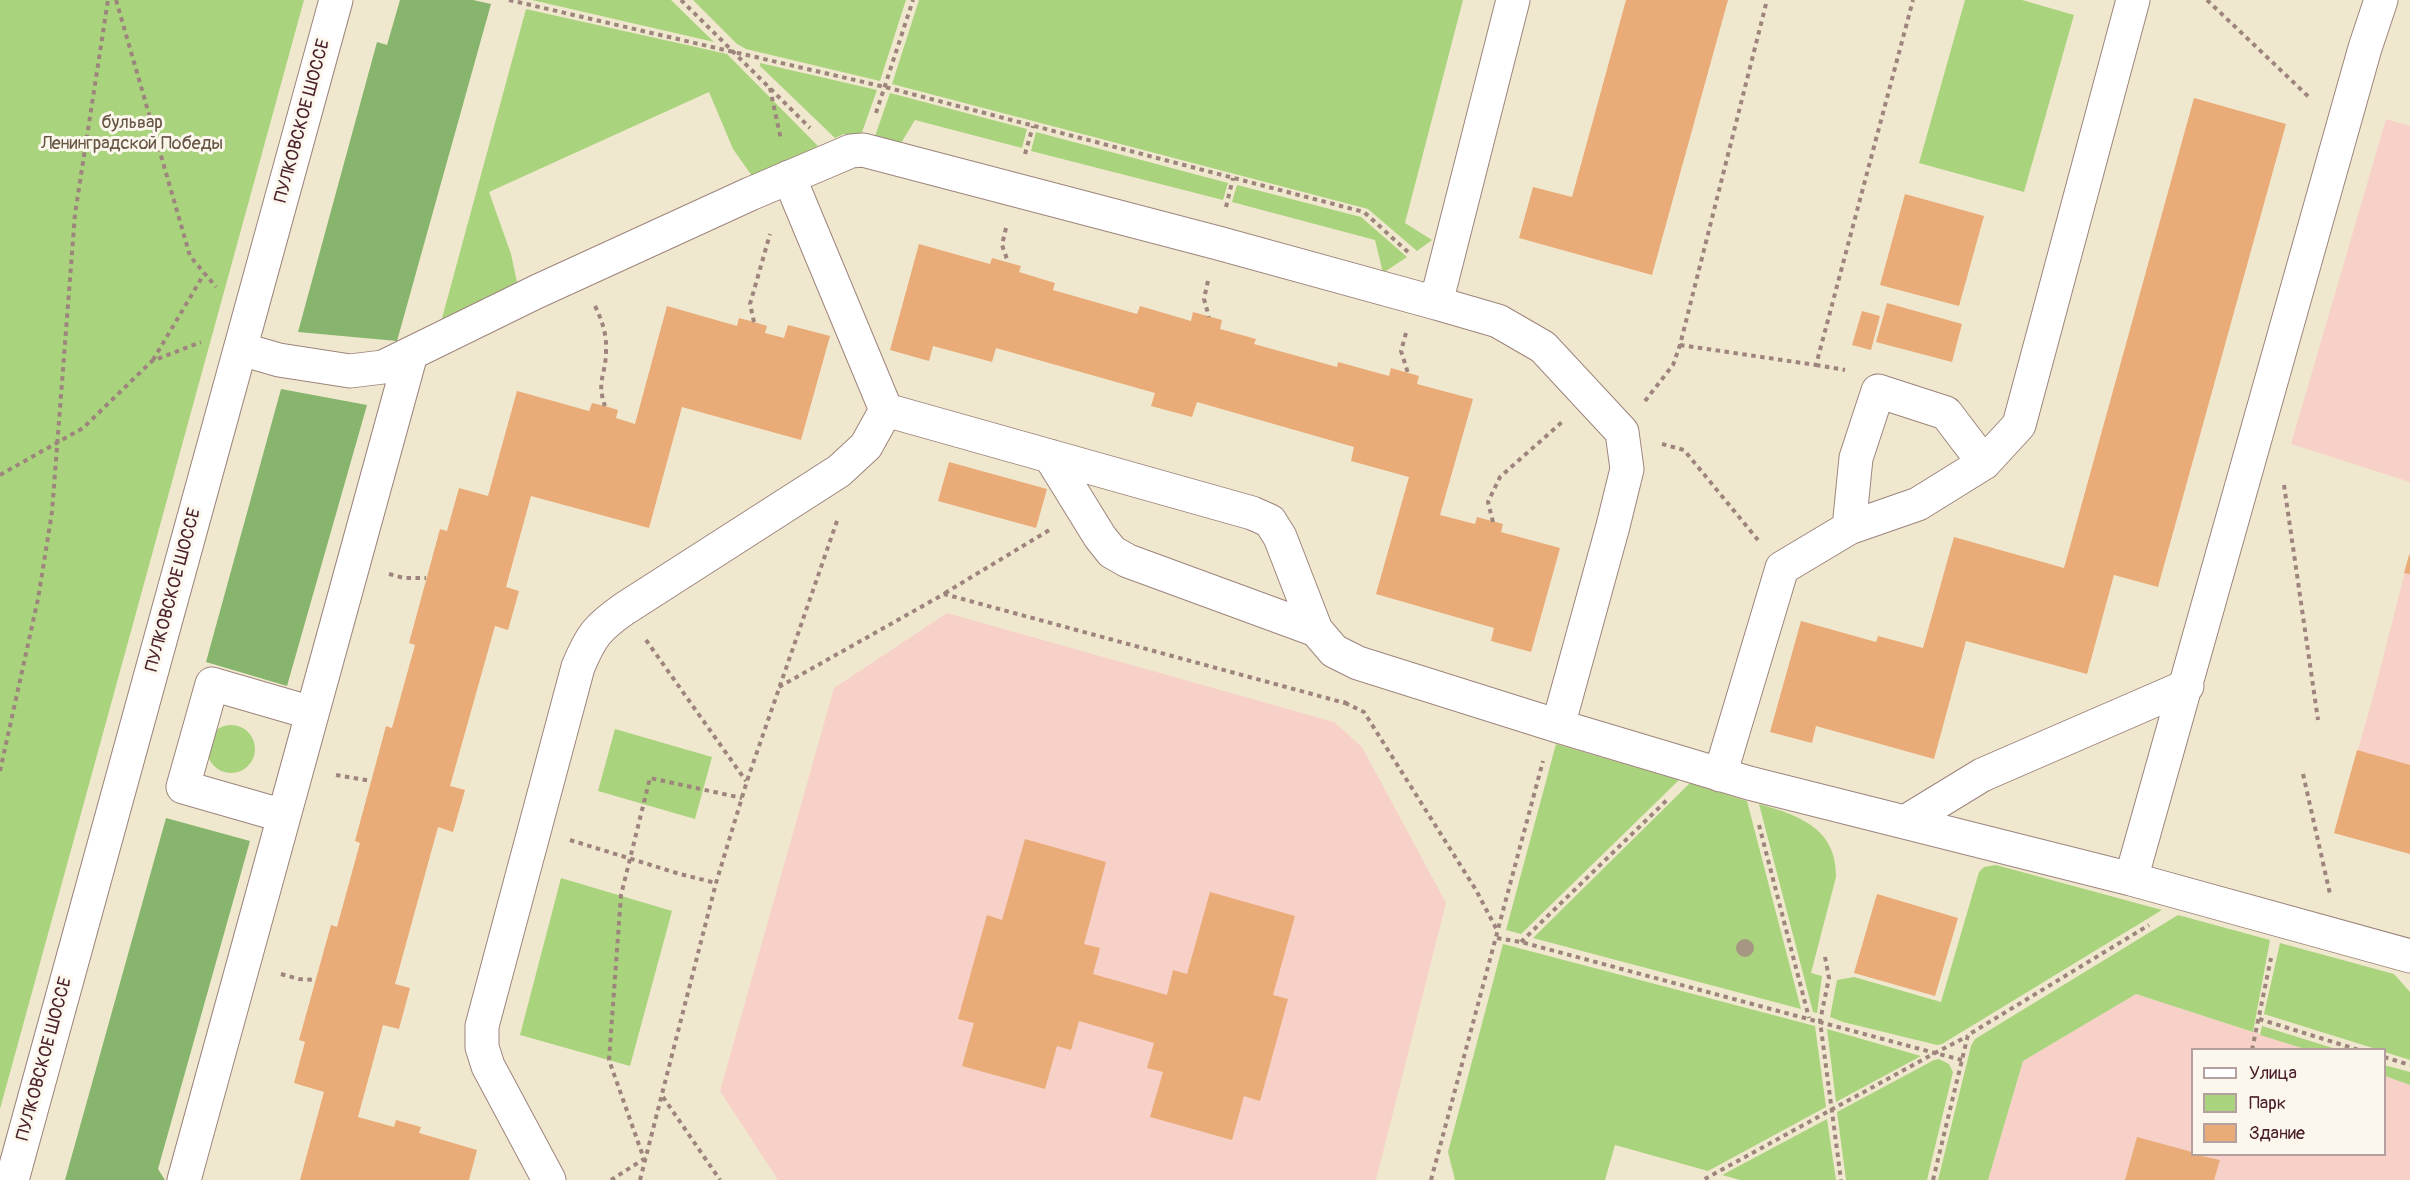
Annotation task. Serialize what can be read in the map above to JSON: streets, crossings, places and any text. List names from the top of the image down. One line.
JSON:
{"streets":{"street":["ПУЛКОВСКОЕ ШОССЕ"]},"parks":["бульвар Ленинградской Победы"],"legend":["Улица","Парк","Здание"]}
